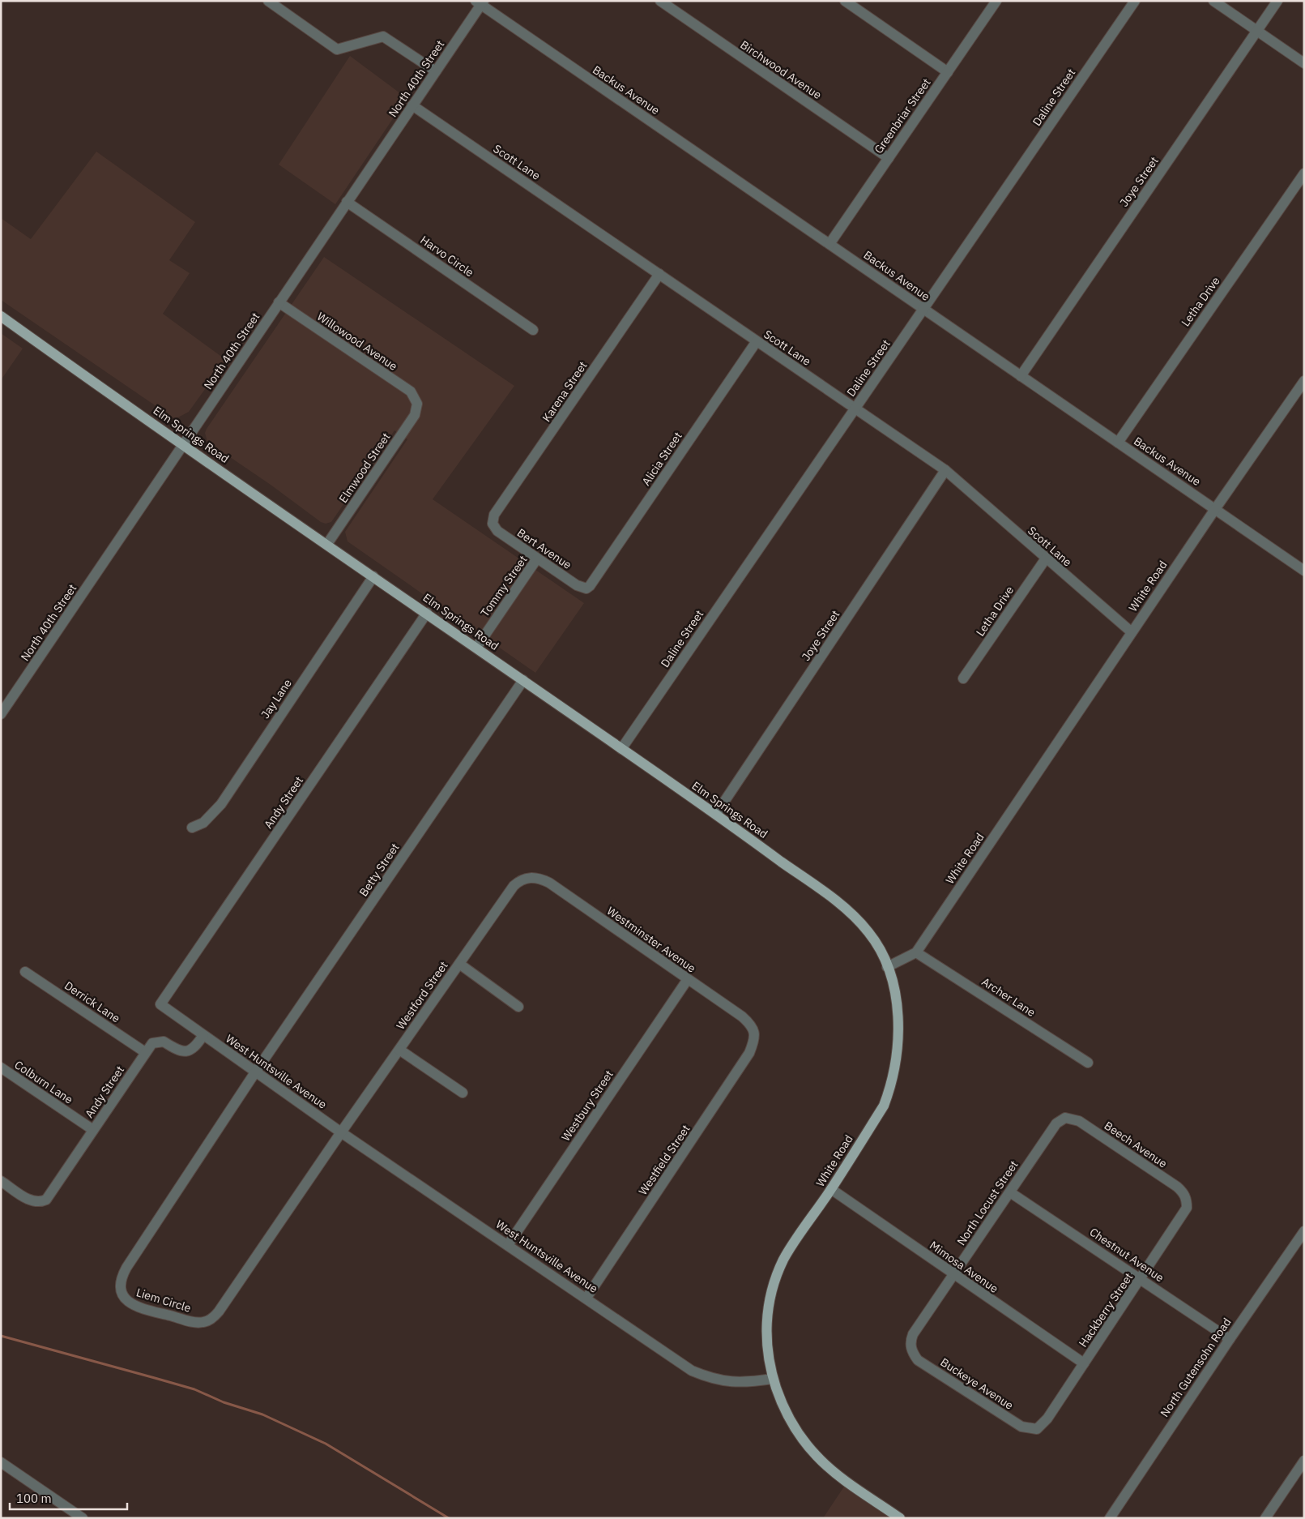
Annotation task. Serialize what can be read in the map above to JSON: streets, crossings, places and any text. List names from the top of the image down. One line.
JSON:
{"streets":{"main road":["Elm Springs Road","White Road"],"street":["Birchwood Avenue","North 40th Street","Backus Avenue","Daline Street","Greenbriar Street","Scott Lane","Joye Street","Harvo Circle","Letha Drive","Willowood Avenue","Karena Street","Alicia Street","Elmwood Street","Bert Avenue","Tommy Street","Jay Lane","Andy Street","Betty Street","Westminster Avenue","Westford Street","Archer Lane","Derrick Lane","West Huntsville Avenue","Colburn Lane","Westbury Street","Beech Avenue","Westfield Street","North Locust Street","Chestnut Avenue","Mimosa Avenue","Liem Circle","Hackberry Street","North Gutensohn Road","Buckeye Avenue"]},"crossings":[["Birchwood Avenue","Greenbriar Street"],["North 40th Street","Backus Avenue"],["North 40th Street","Scott Lane"],["North 40th Street","Harvo Circle"],["North 40th Street","Willowood Avenue"],["North 40th Street","Elm Springs Road"],["Backus Avenue","Daline Street"],["Backus Avenue","Greenbriar Street"],["Backus Avenue","Joye Street"],["Backus Avenue","Letha Drive"],["Backus Avenue","White Road"],["Daline Street","Scott Lane"],["Daline Street","Elm Springs Road"],["Scott Lane","Joye Street"],["Scott Lane","Letha Drive"],["Scott Lane","Karena Street"],["Scott Lane","Alicia Street"],["Scott Lane","White Road"],["Joye Street","Elm Springs Road"],["Willowood Avenue","Elmwood Street"],["Karena Street","Bert Avenue"],["Elm Springs Road","Elmwood Street"],["Elm Springs Road","Tommy Street"],["Elm Springs Road","White Road"],["Elm Springs Road","Jay Lane"],["Elm Springs Road","Andy Street"],["Elm Springs Road","Betty Street"],["Alicia Street","Bert Avenue"],["Bert Avenue","Tommy Street"],["White Road","Archer Lane"],["White Road","West Huntsville Avenue"],["White Road","Mimosa Avenue"],["Andy Street","Derrick Lane"],["Andy Street","West Huntsville Avenue"],["Andy Street","Colburn Lane"],["Betty Street","West Huntsville Avenue"],["Betty Street","Liem Circle"],["Westminster Avenue","Westford Street"],["Westminster Avenue","Westbury Street"],["Westminster Avenue","Westfield Street"],["Westford Street","West Huntsville Avenue"],["Westford Street","Liem Circle"],["West Huntsville Avenue","Westbury Street"],["West Huntsville Avenue","Westfield Street"],["West Huntsville Avenue","Liem Circle"],["Beech Avenue","North Locust Street"],["Beech Avenue","Hackberry Street"],["North Locust Street","Chestnut Avenue"],["North Locust Street","Mimosa Avenue"],["North Locust Street","Buckeye Avenue"],["Chestnut Avenue","Hackberry Street"],["Chestnut Avenue","North Gutensohn Road"],["Mimosa Avenue","Hackberry Street"],["Hackberry Street","Buckeye Avenue"]],"scale_bar":"100 m"}
